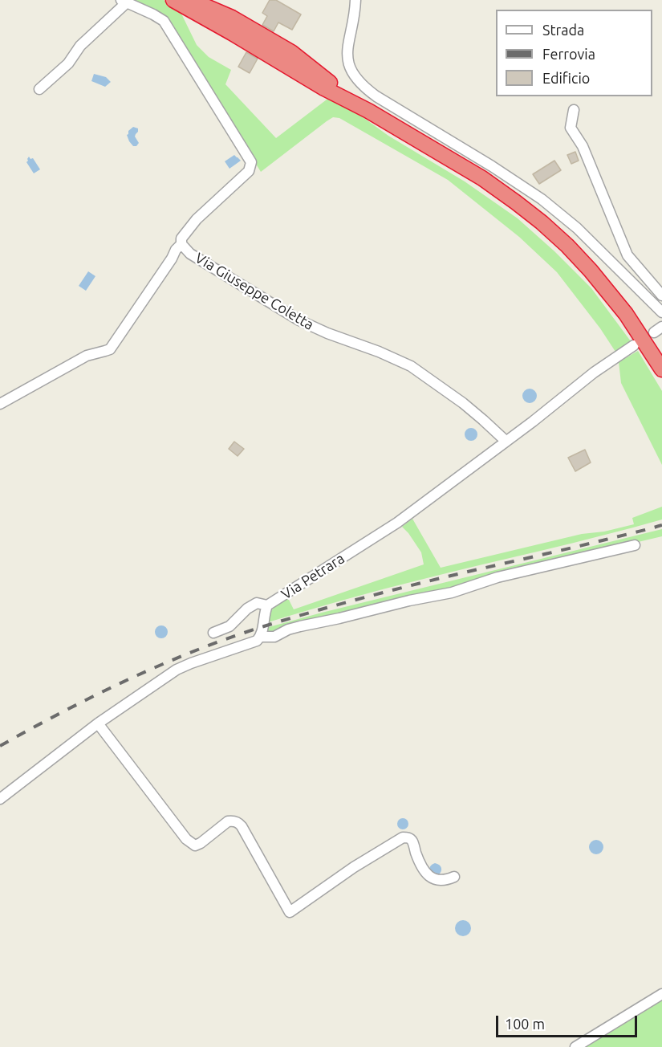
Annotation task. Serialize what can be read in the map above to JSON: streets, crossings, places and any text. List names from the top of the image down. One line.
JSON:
{"streets":{"street":["Via Giuseppe Coletta","Via Petrara"]},"crossings":[["Via Giuseppe Coletta","Via Petrara"]],"legend":["Strada","Ferrovia","Edificio"],"scale_bar":"100 m"}
